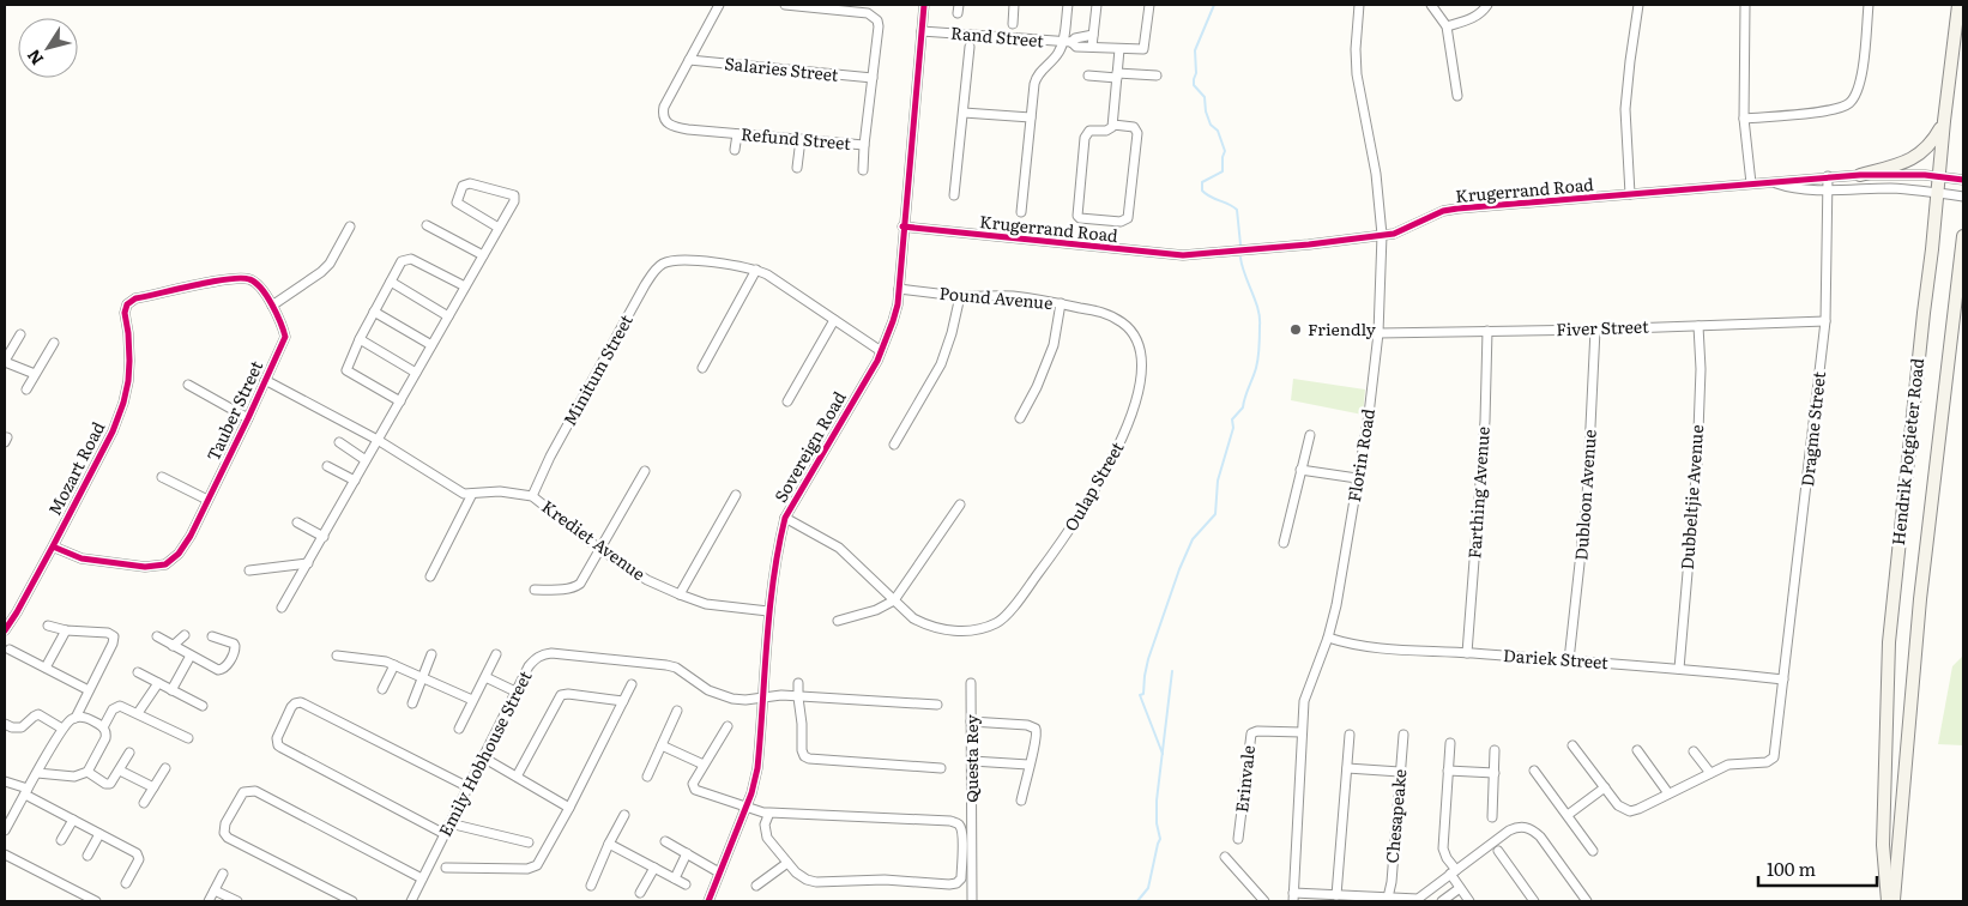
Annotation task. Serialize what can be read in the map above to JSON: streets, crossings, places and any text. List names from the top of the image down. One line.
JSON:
{"streets":{"main road":["Hendrik Potgieter Road"],"street":["Rand Street","Salaries Street","Refund Street","Krugerrand Road","Pound Avenue","Fiver Street","Minitum Street","Tauber Street","Dragme Street","Sovereign Road","Florin Road","Mozart Road","Oulap Street","Farthing Avenue","Dubloon Avenue","Dubbeltjie Avenue","Krediet Avenue","Dariek Street","Emily Hobhouse Street","Questa Rey","Erinvale","Chesapeake"]},"crossings":[["Rand Street","Sovereign Road"],["Salaries Street","Refund Street"],["Krugerrand Road","Dragme Street"],["Krugerrand Road","Sovereign Road"],["Krugerrand Road","Hendrik Potgieter Road"],["Krugerrand Road","Florin Road"],["Pound Avenue","Sovereign Road"],["Pound Avenue","Oulap Street"],["Fiver Street","Dragme Street"],["Fiver Street","Florin Road"],["Fiver Street","Farthing Avenue"],["Fiver Street","Dubloon Avenue"],["Fiver Street","Dubbeltjie Avenue"],["Minitum Street","Krediet Avenue"],["Tauber Street","Mozart Road"],["Tauber Street","Krediet Avenue"],["Dragme Street","Dariek Street"],["Sovereign Road","Krediet Avenue"],["Sovereign Road","Emily Hobhouse Street"],["Florin Road","Dariek Street"],["Florin Road","Erinvale"],["Farthing Avenue","Dariek Street"],["Dubloon Avenue","Dariek Street"],["Dubbeltjie Avenue","Dariek Street"]],"places":["Friendly"],"scale_bar":"100 m","north":"bottom left"}
